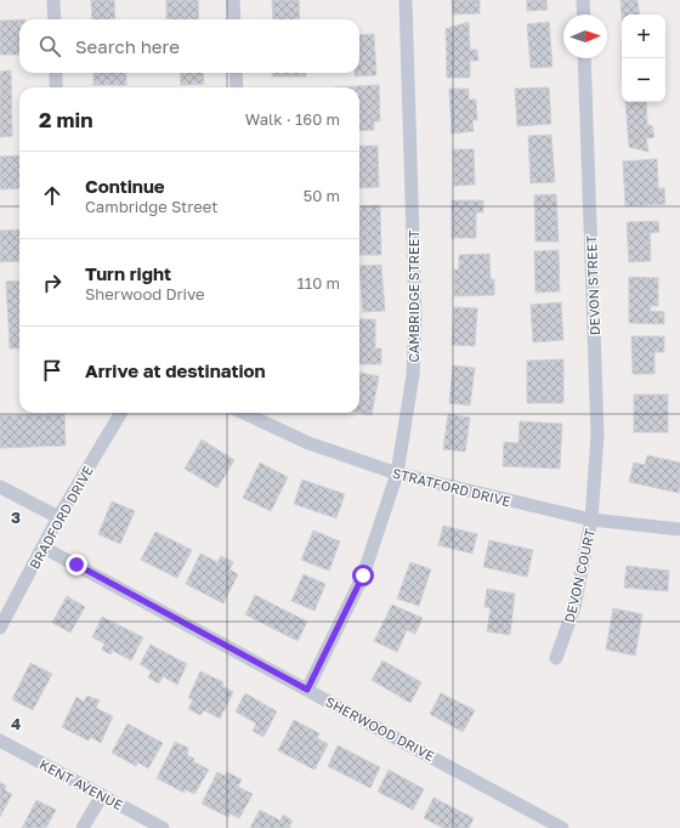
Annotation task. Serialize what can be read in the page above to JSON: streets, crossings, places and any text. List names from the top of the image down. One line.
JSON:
{"streets":{"street":["DEVON STREET","CAMBRIDGE STREET","STRATFORD DRIVE","BRADFORD DRIVE","DEVON COURT","SHERWOOD DRIVE","KENT AVENUE"]},"crossings":[["DEVON STREET","STRATFORD DRIVE"],["DEVON STREET","DEVON COURT"],["CAMBRIDGE STREET","STRATFORD DRIVE"],["CAMBRIDGE STREET","SHERWOOD DRIVE"],["STRATFORD DRIVE","DEVON COURT"],["BRADFORD DRIVE","SHERWOOD DRIVE"]],"north":"right","page":{"map_buttons":["+","−"],"search":"Search here","heading":["2 min","Walk · 160 m"],"list":[["Continue","Cambridge Street","50 m"],["Turn right","Sherwood Drive","110 m"],"Arrive at destination"]},"grid":{"rows":["3","4"]}}
